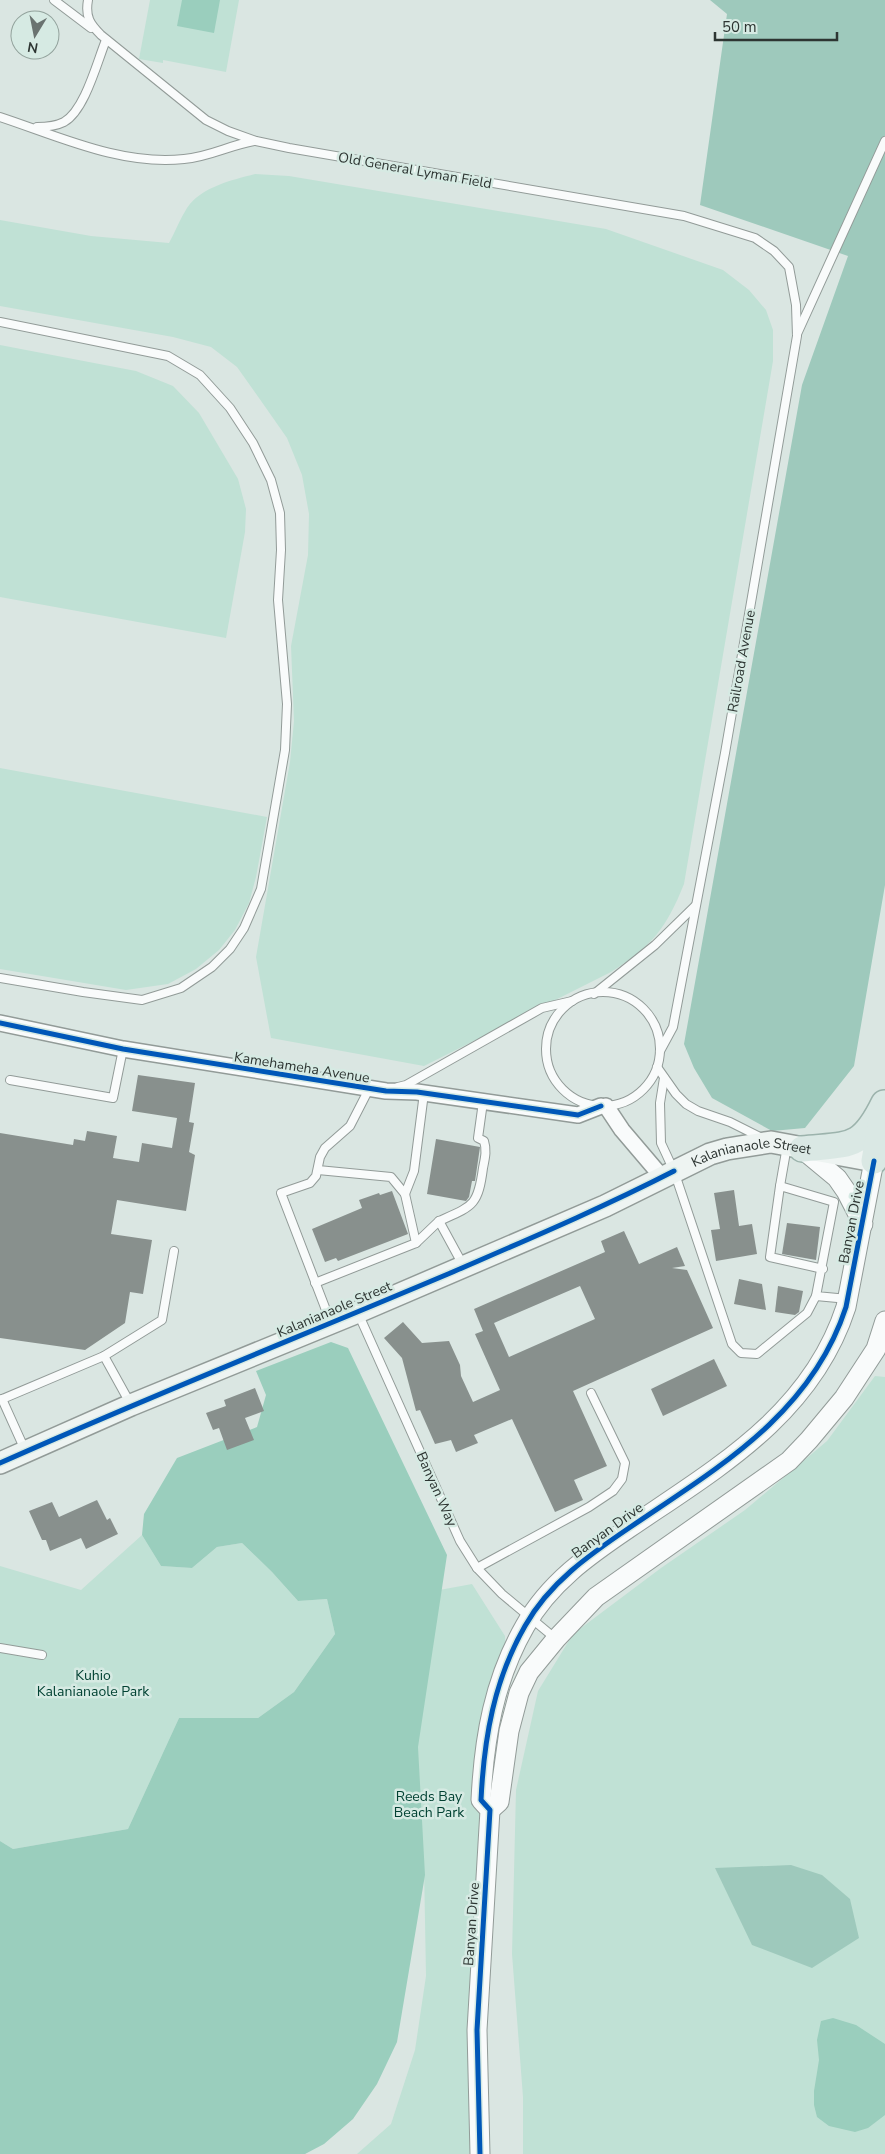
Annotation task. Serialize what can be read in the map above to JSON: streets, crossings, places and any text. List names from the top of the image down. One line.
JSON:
{"streets":{"main road":["Kalanianaole Street"],"street":["Kamehameha Avenue","Banyan Drive"],"lane":["Old General Lyman Field","Railroad Avenue","Banyan Way"]},"crossings":[["Old General Lyman Field","Railroad Avenue"],["Railroad Avenue","Kamehameha Avenue"],["Kalanianaole Street","Banyan Drive"],["Kalanianaole Street","Banyan Way"],["Banyan Drive","Banyan Way"]],"parks":["Kuhio Kalanianaole Park","Reeds Bay Beach Park"],"scale_bar":"50 m","north":"bottom"}
